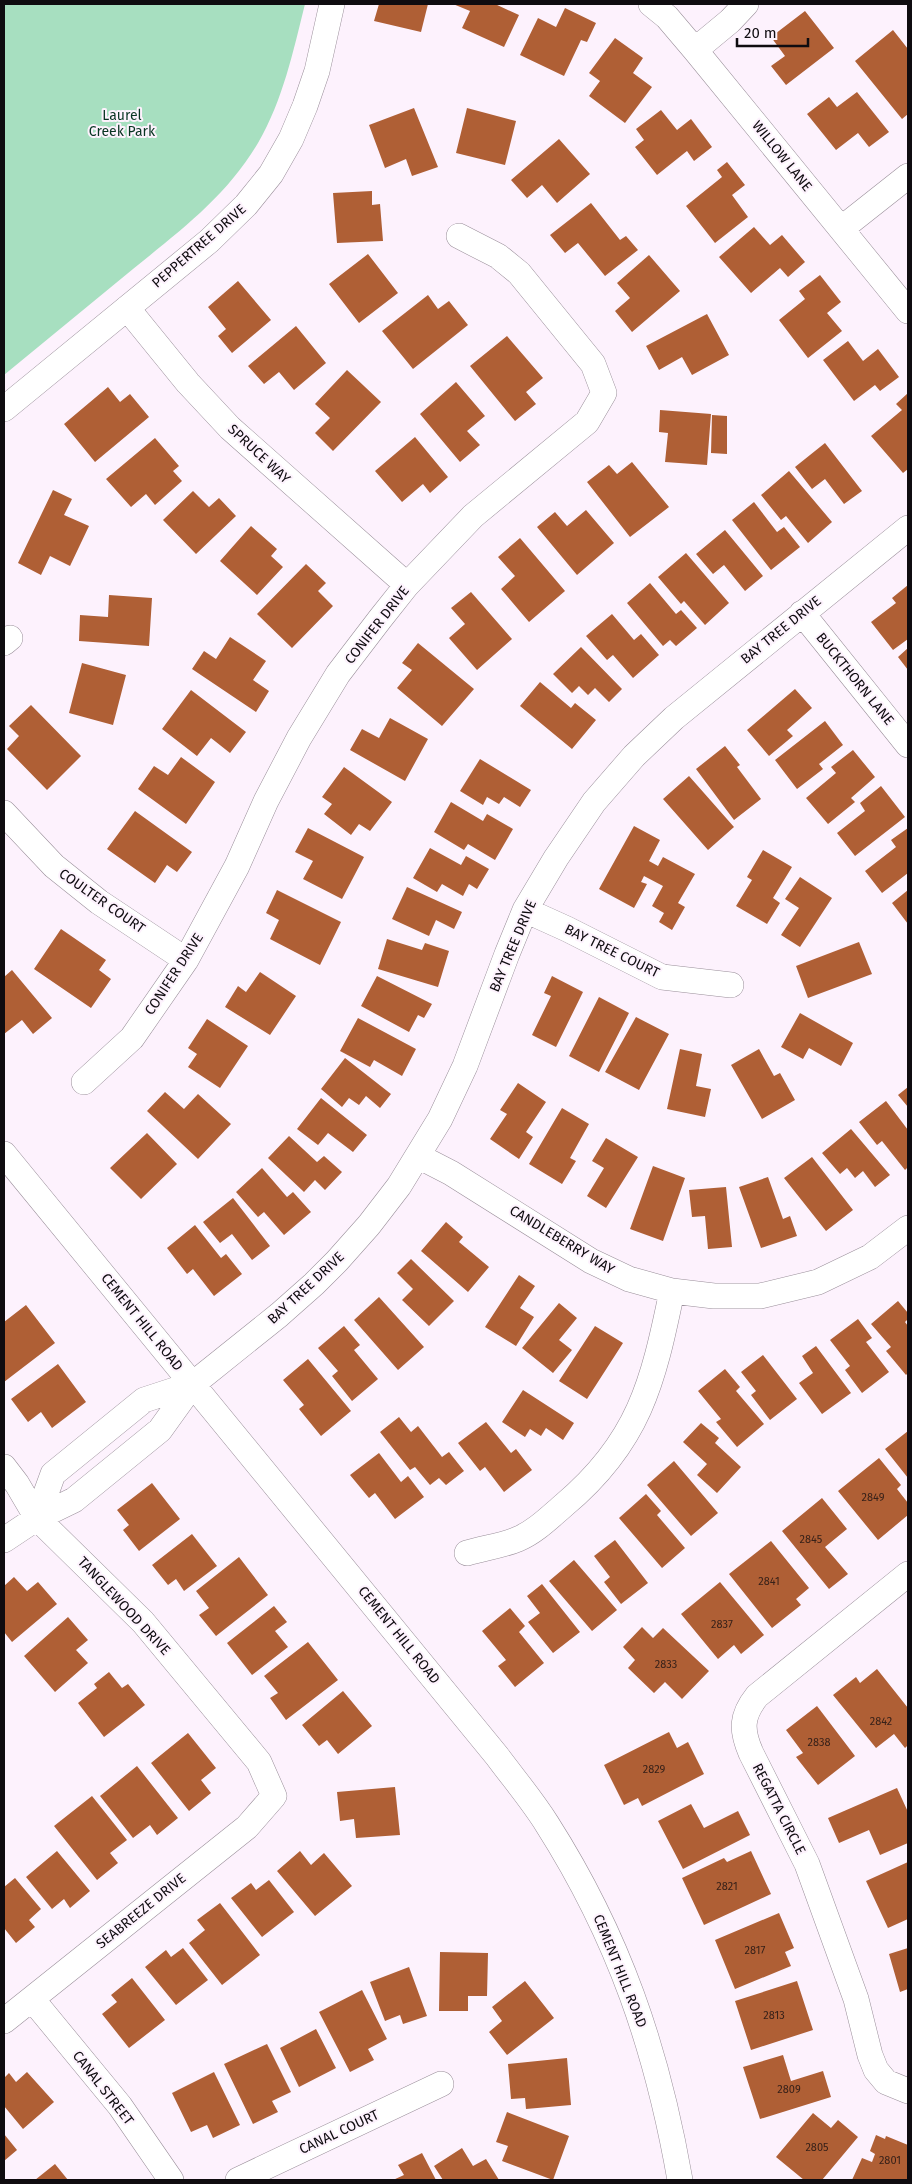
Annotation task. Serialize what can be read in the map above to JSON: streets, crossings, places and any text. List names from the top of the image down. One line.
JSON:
{"streets":{"street":["WILLOW LANE","PEPPERTREE DRIVE","SPRUCE WAY","CONIFER DRIVE","BAY TREE DRIVE","BUCKTHORN LANE","COULTER COURT","BAY TREE COURT","CANDLEBERRY WAY","CEMENT HILL ROAD","TANGLEWOOD DRIVE","REGATTA CIRCLE","SEABREEZE DRIVE","CANAL STREET","CANAL COURT"]},"crossings":[["PEPPERTREE DRIVE","SPRUCE WAY"],["SPRUCE WAY","CONIFER DRIVE"],["CONIFER DRIVE","COULTER COURT"],["BAY TREE DRIVE","BUCKTHORN LANE"],["BAY TREE DRIVE","BAY TREE COURT"],["BAY TREE DRIVE","CANDLEBERRY WAY"],["BAY TREE DRIVE","CEMENT HILL ROAD"],["BAY TREE DRIVE","TANGLEWOOD DRIVE"],["TANGLEWOOD DRIVE","SEABREEZE DRIVE"],["SEABREEZE DRIVE","CANAL STREET"]],"parks":["Laurel Creek Park"],"house_numbers":["2849","2845","2841","2837","2833","2842","2838","2829","2821","2817","2813","2809","2805","2801"],"scale_bar":"20 m"}
